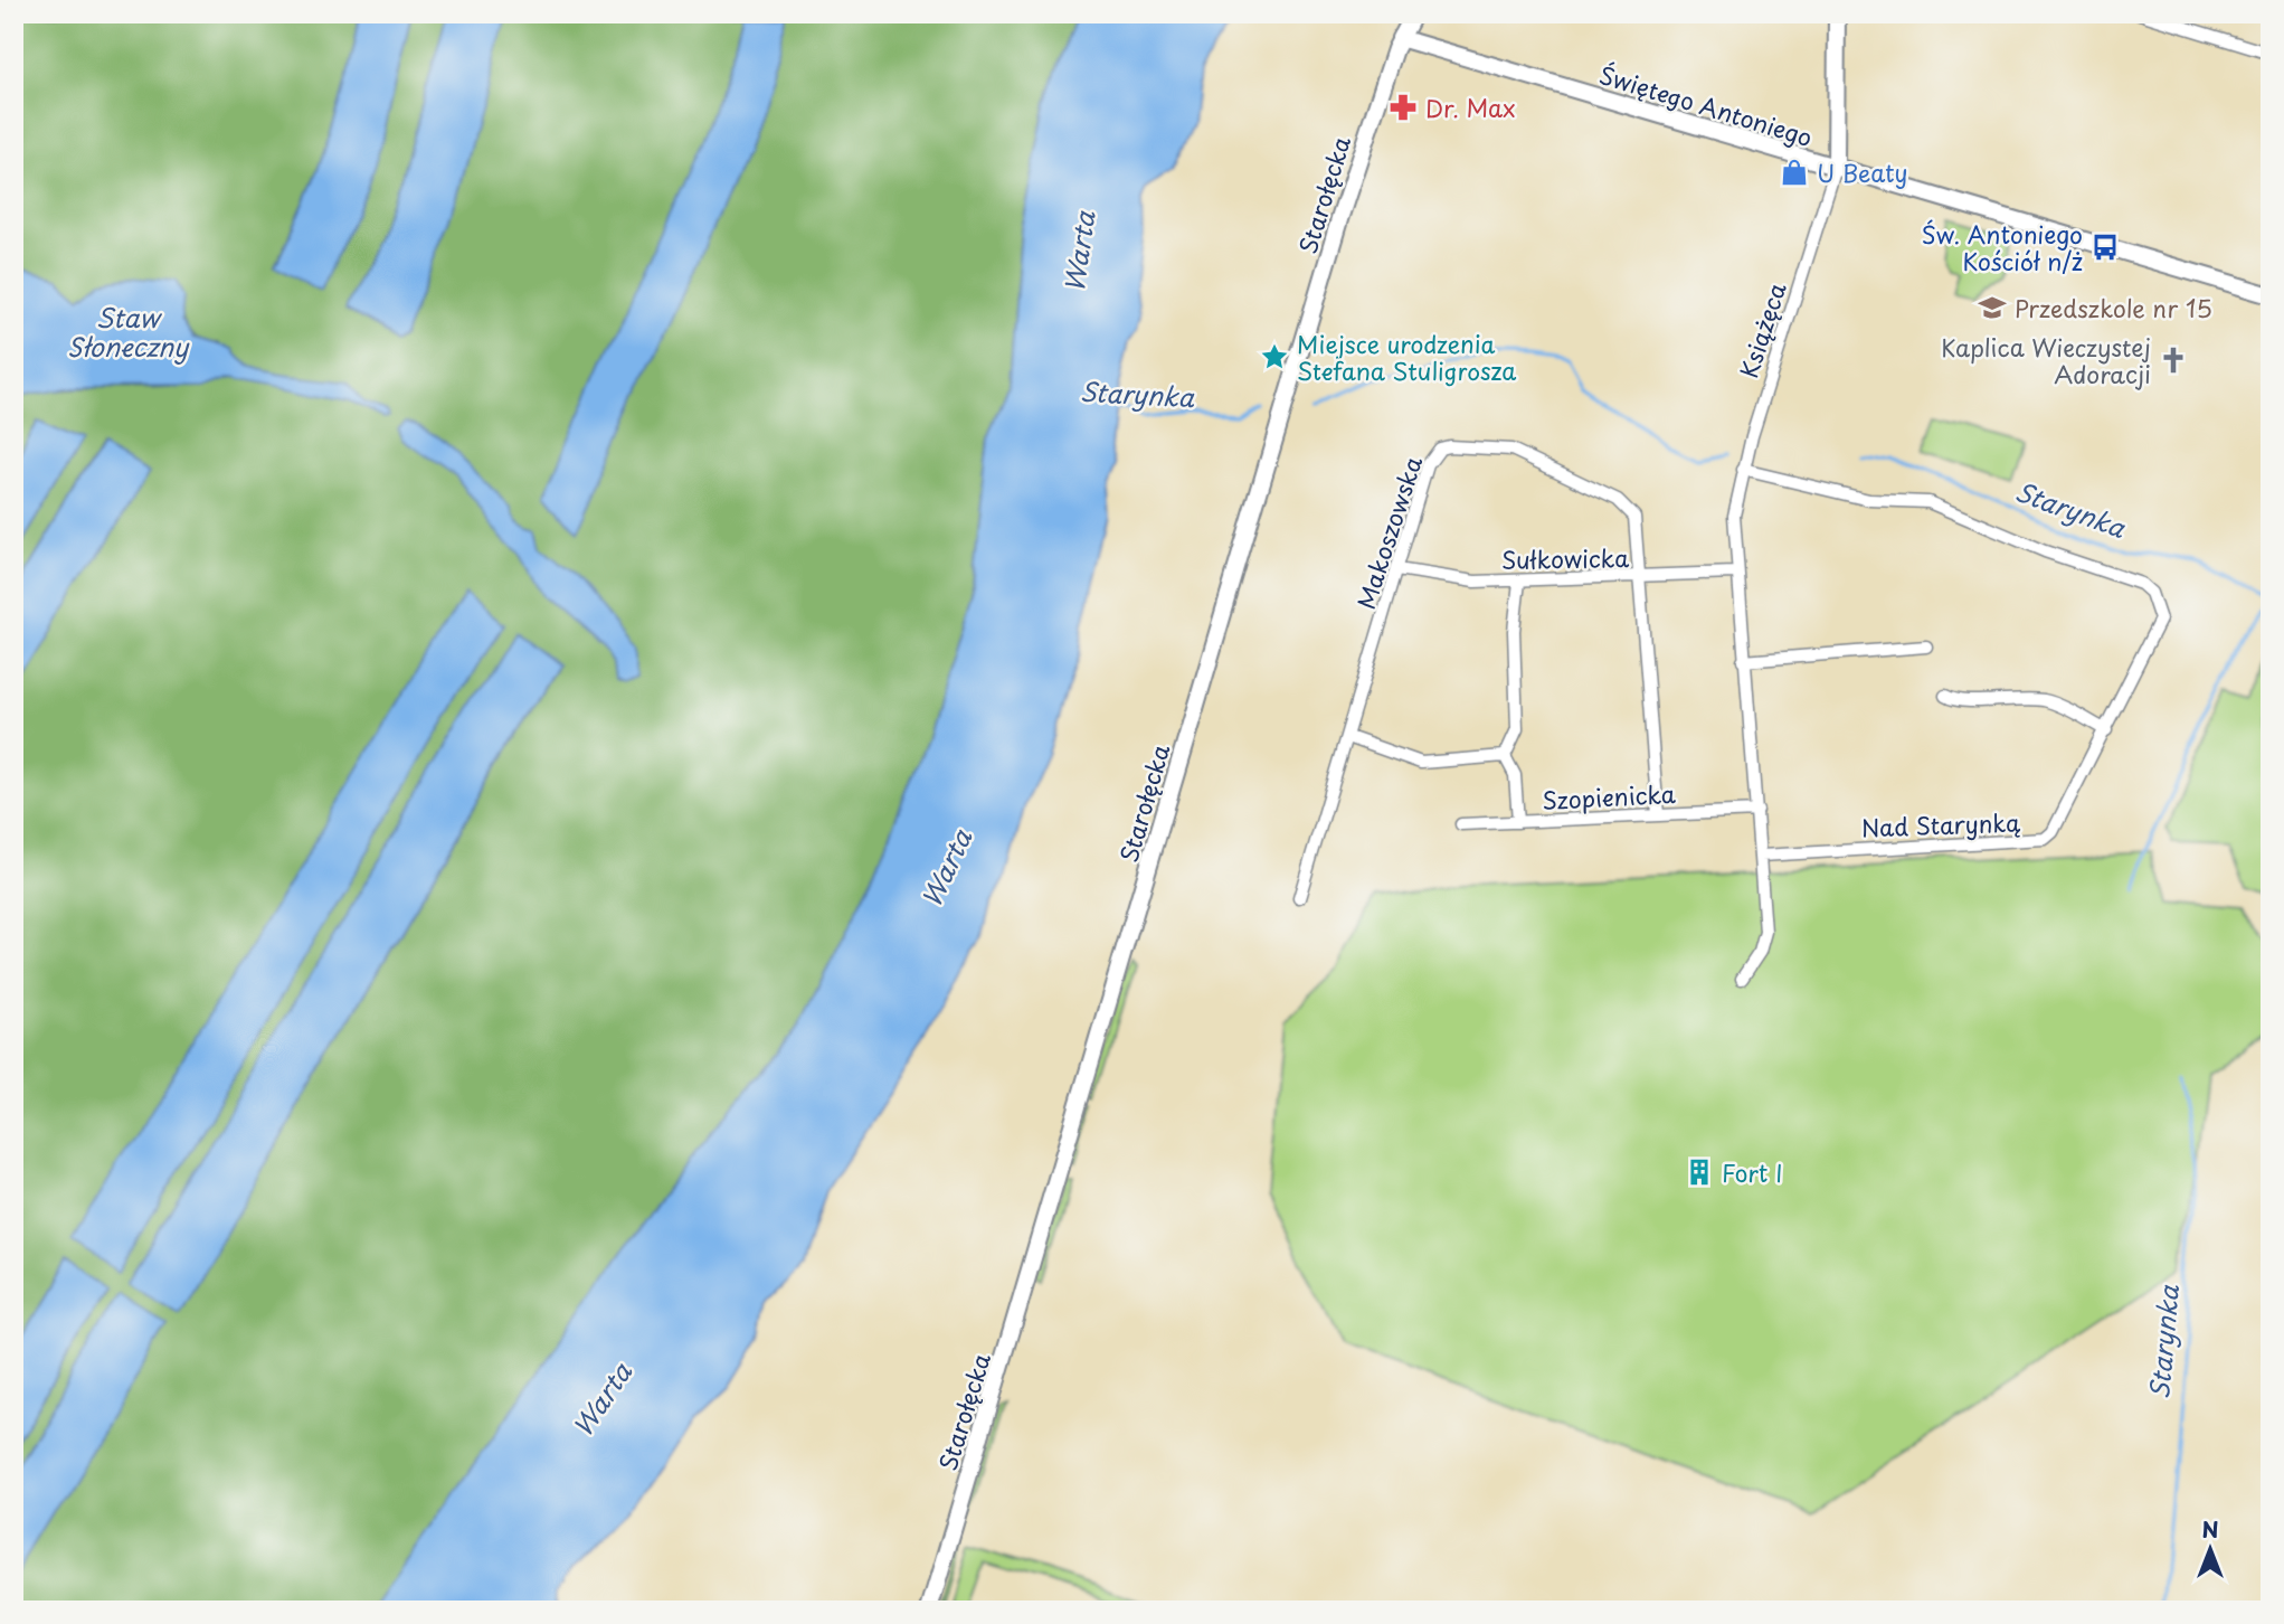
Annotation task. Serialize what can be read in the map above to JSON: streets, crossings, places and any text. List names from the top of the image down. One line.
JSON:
{"streets":{"street":["Świętego Antoniego","Starołęcka","Książęca","Makoszowska","Sułkowicka","Szopienicka","Nad Starynką"]},"crossings":[["Świętego Antoniego","Starołęcka"],["Świętego Antoniego","Książęca"],["Książęca","Sułkowicka"],["Książęca","Szopienicka"],["Książęca","Nad Starynką"],["Makoszowska","Sułkowicka"],["Makoszowska","Szopienicka"]],"water":["Warta","Staw Słoneczny","Starynka"],"places":{"pharmacy":["Dr. Max"],"shop":["U Beaty"],"bus stop":["Św. Antoniego Kościół n/ż"],"school or university":["Przedszkole nr 15"],"place":["Miejsce urodzenia Stefana Stuligrosza"],"church":["Kaplica Wieczystej Adoracji"],"building":["Fort I"]},"north":"top"}
